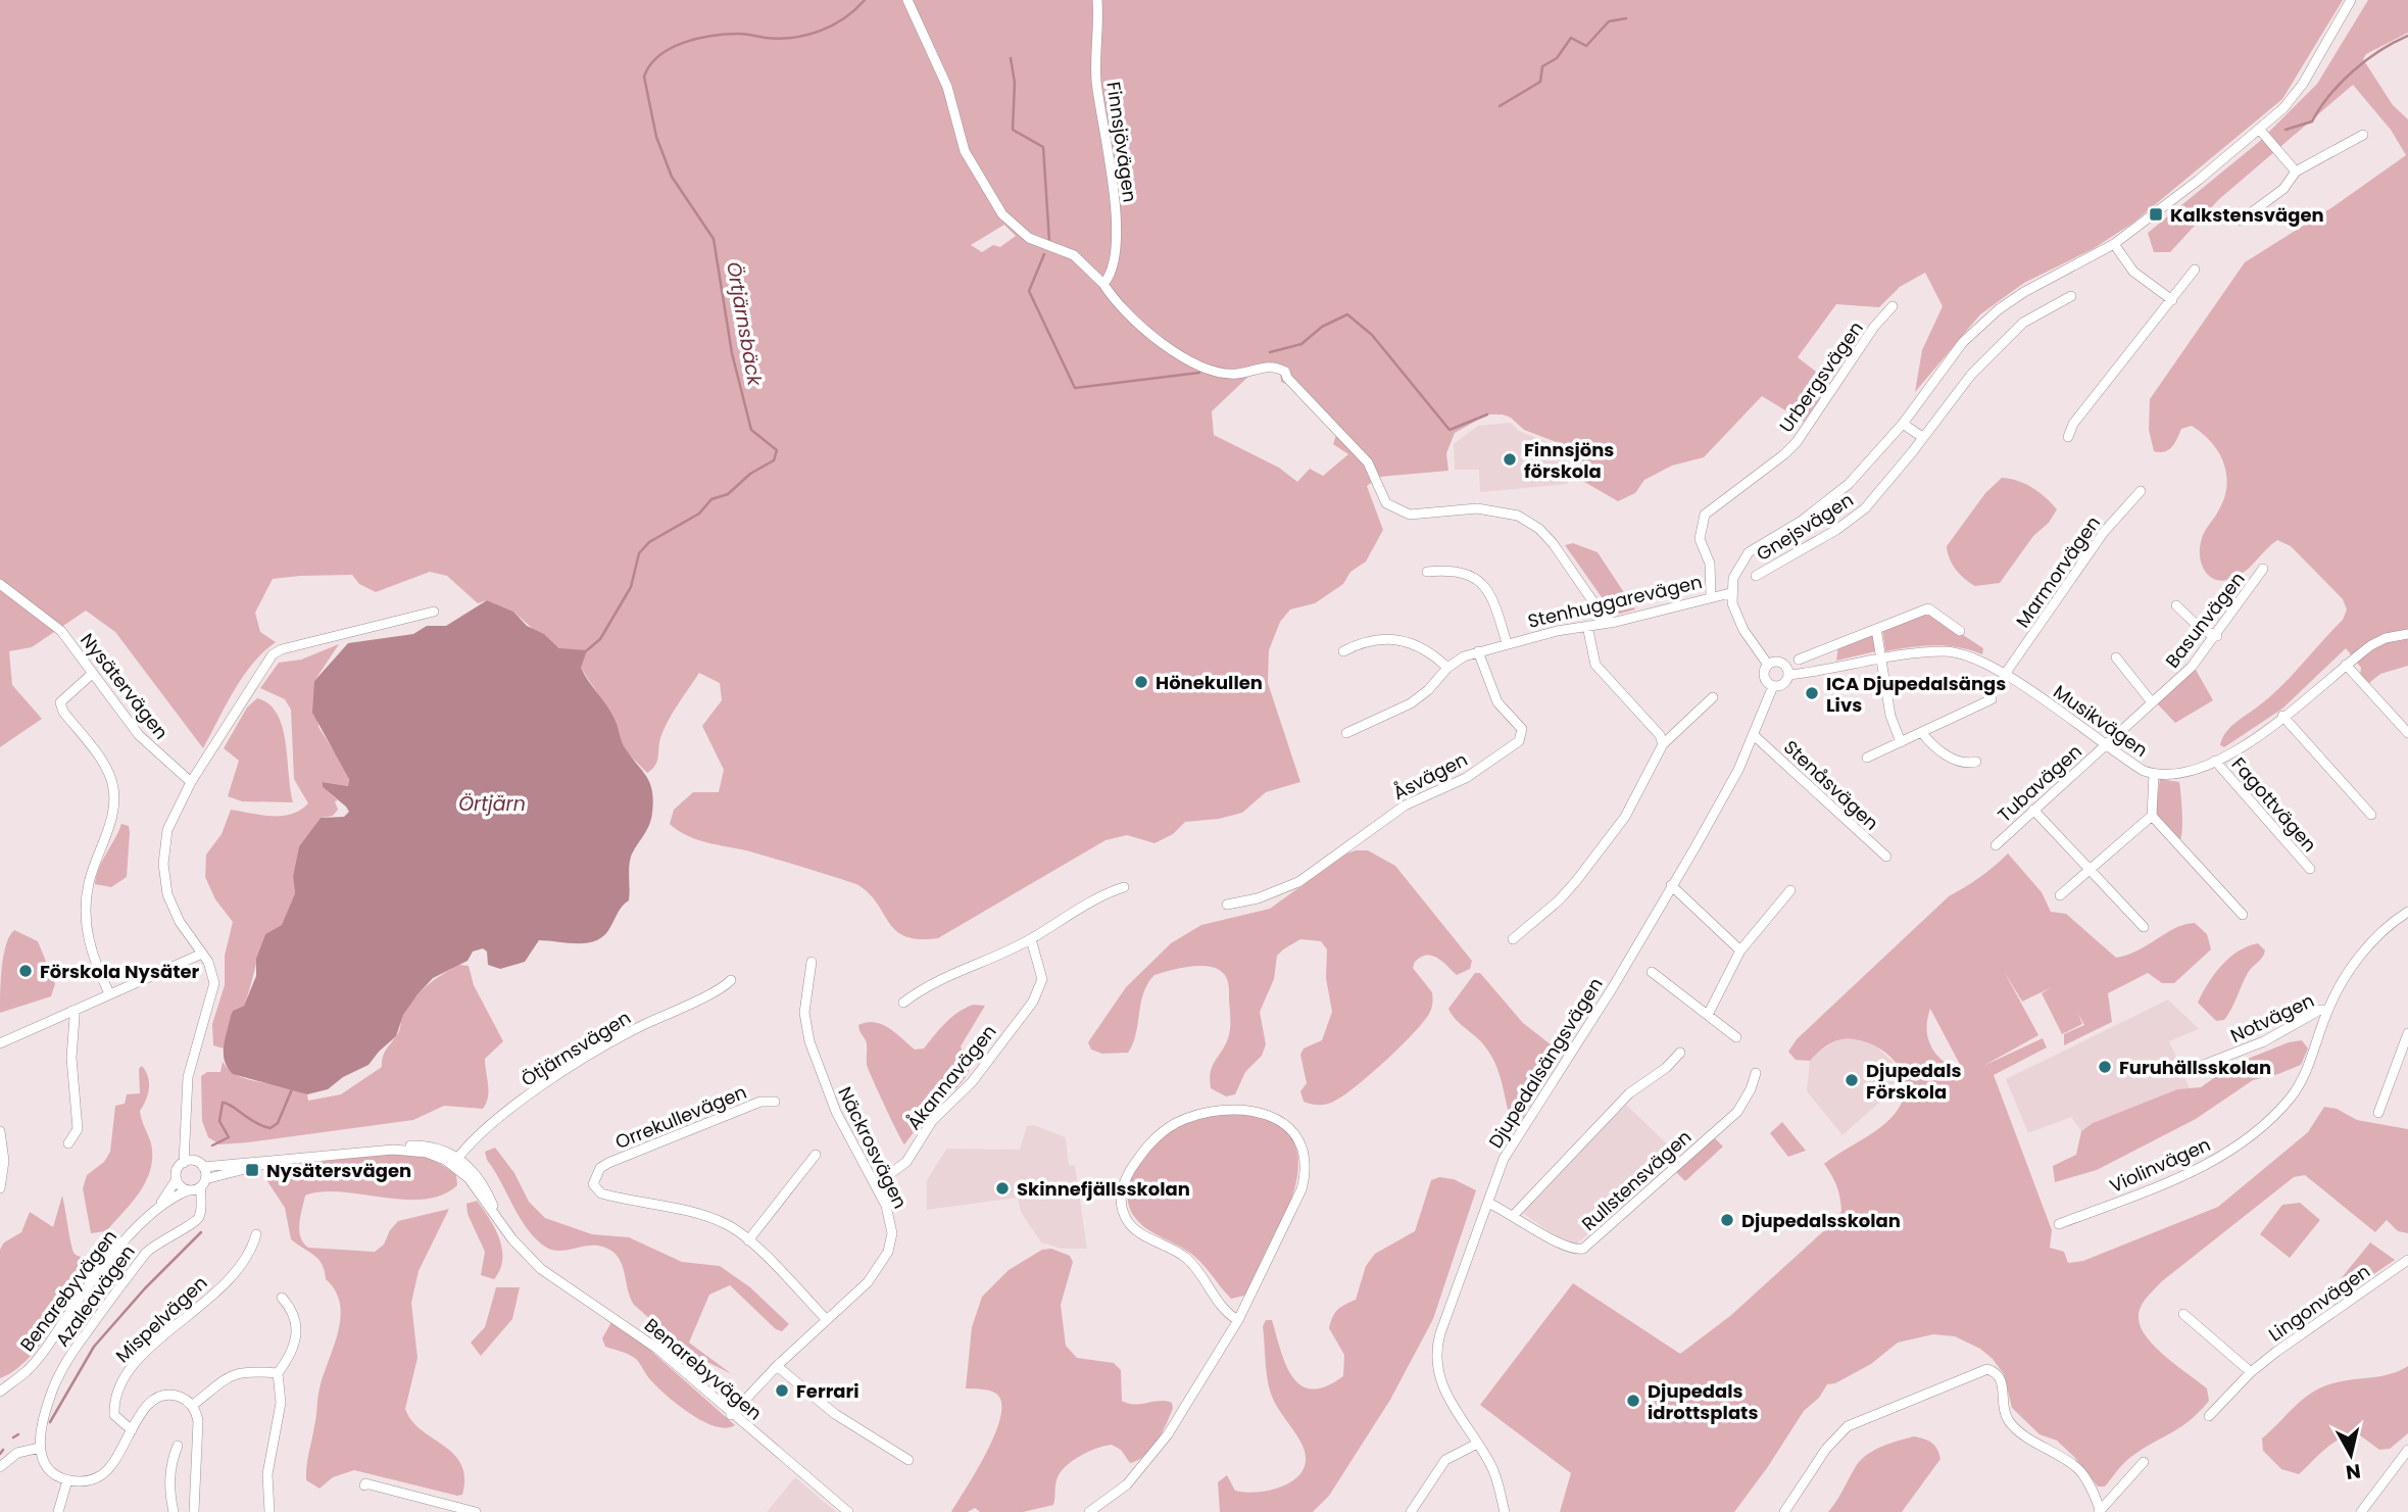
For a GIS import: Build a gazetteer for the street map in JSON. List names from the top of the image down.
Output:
{
  "streets": {
    "street": [
      "Finnsjövägen",
      "Urbergsvägen",
      "Gnejsvägen",
      "Marmorvägen",
      "Stenhuggarevägen",
      "Basunvägen",
      "Nysätervägen",
      "Musikvägen",
      "Åsvägen",
      "Tubavägen",
      "Stenåsvägen",
      "Fagottvägen",
      "Notvägen",
      "Ötjärnsvägen",
      "Djupedalsängsvägen",
      "Åkannavägen",
      "Orrekullevägen",
      "Näckrosvägen",
      "Violinvägen",
      "Rullstensvägen",
      "Benarebyvägen",
      "Azaleavägen",
      "Lingonvägen",
      "Mispelvägen"
    ]
  },
  "crossings": [
    ["Urbergsvägen", "Stenhuggarevägen"],
    ["Marmorvägen", "Musikvägen"],
    ["Stenhuggarevägen", "Åsvägen"],
    ["Basunvägen", "Musikvägen"],
    ["Basunvägen", "Tubavägen"],
    ["Musikvägen", "Tubavägen"],
    ["Musikvägen", "Fagottvägen"],
    ["Musikvägen", "Djupedalsängsvägen"],
    ["Stenåsvägen", "Djupedalsängsvägen"],
    ["Notvägen", "Violinvägen"],
    ["Ötjärnsvägen", "Benarebyvägen"],
    ["Djupedalsängsvägen", "Rullstensvägen"],
    ["Åkannavägen", "Näckrosvägen"],
    ["Orrekullevägen", "Näckrosvägen"],
    ["Näckrosvägen", "Benarebyvägen"]
  ],
  "water": ["Örtjärnsbäck", "Örtjärn"],
  "places": {
    "transit": ["Kalkstensvägen", "Nysätersvägen"],
    "other": [
      "Finnsjöns förskola",
      "Hönekullen",
      "ICA Djupedalsängs Livs",
      "Förskola Nysäter",
      "Furuhällsskolan",
      "Djupedals Förskola",
      "Skinnefjällsskolan",
      "Djupedalsskolan",
      "Ferrari",
      "Djupedals idrottsplats"
    ]
  },
  "north": "bottom"
}
